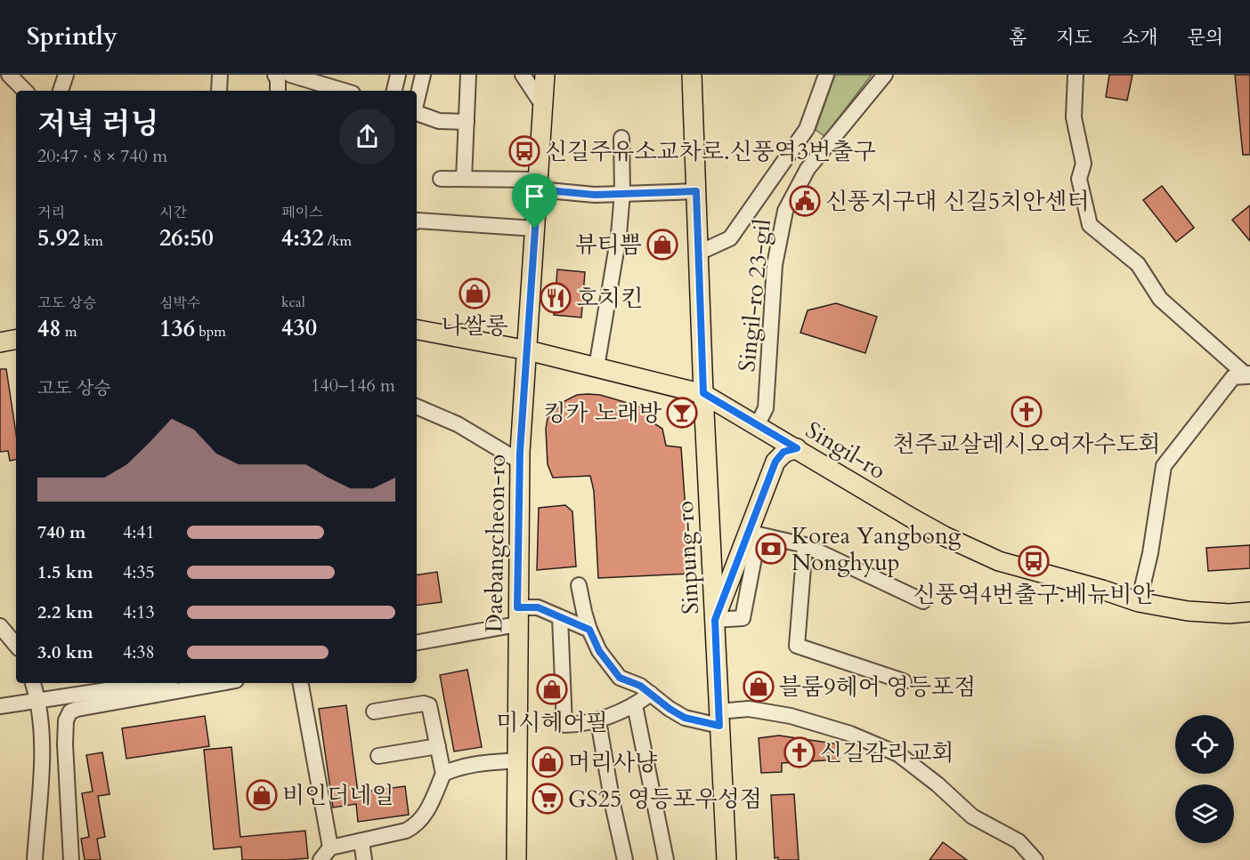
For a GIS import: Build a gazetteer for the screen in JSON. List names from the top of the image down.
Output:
{
  "streets": {
    "main road": ["Singil-ro", "Daebangcheon-ro", "Sinpung-ro"],
    "street": ["Singil-ro 23-gil"]
  },
  "crossings": [
    ["Singil-ro 23-gil", "Singil-ro"],
    ["Singil-ro", "Daebangcheon-ro"],
    ["Singil-ro", "Sinpung-ro"]
  ],
  "places": {
    "bus stop": ["신길주유소교차로.신풍역3번출구", "신풍역4번출구.베뉴비안"],
    "public building": ["신풍지구대 신길5치안센터"],
    "shop": [
      "뷰티쁨",
      "나쌀롱",
      "블룸9헤어 영등포점",
      "미시헤어필",
      "머리사냥",
      "비인더네일"
    ],
    "restaurant": ["호치킨"],
    "church": ["천주교살레시오여자수도회", "신길감리교회"],
    "bar": ["킹카 노래방"],
    "bank": ["Korea Yangbong Nonghyup"],
    "supermarket": ["GS25 영등포우성점"]
  },
  "page": {
    "header": "Sprintly",
    "nav": [
      "홈",
      "지도",
      "소개",
      "문의"
    ],
    "heading": ["저녁 러닝", "20:47 · 8 × 740 m"],
    "stats": [
      ["거리", "5.92 km"],
      ["시간", "26:50"],
      ["페이스", "4:32 /km"],
      ["고도 상승", "48 m"],
      ["심박수", "136 bpm"],
      ["kcal", "430"]
    ],
    "chart": ["고도 상승", "140–146 m"],
    "list": [
      {
        "name": "740 m",
        "note": "4:41"
      },
      {
        "name": "1.5 km",
        "note": "4:35"
      },
      {
        "name": "2.2 km",
        "note": "4:13"
      },
      {
        "name": "3.0 km",
        "note": "4:38"
      }
    ]
  }
}
